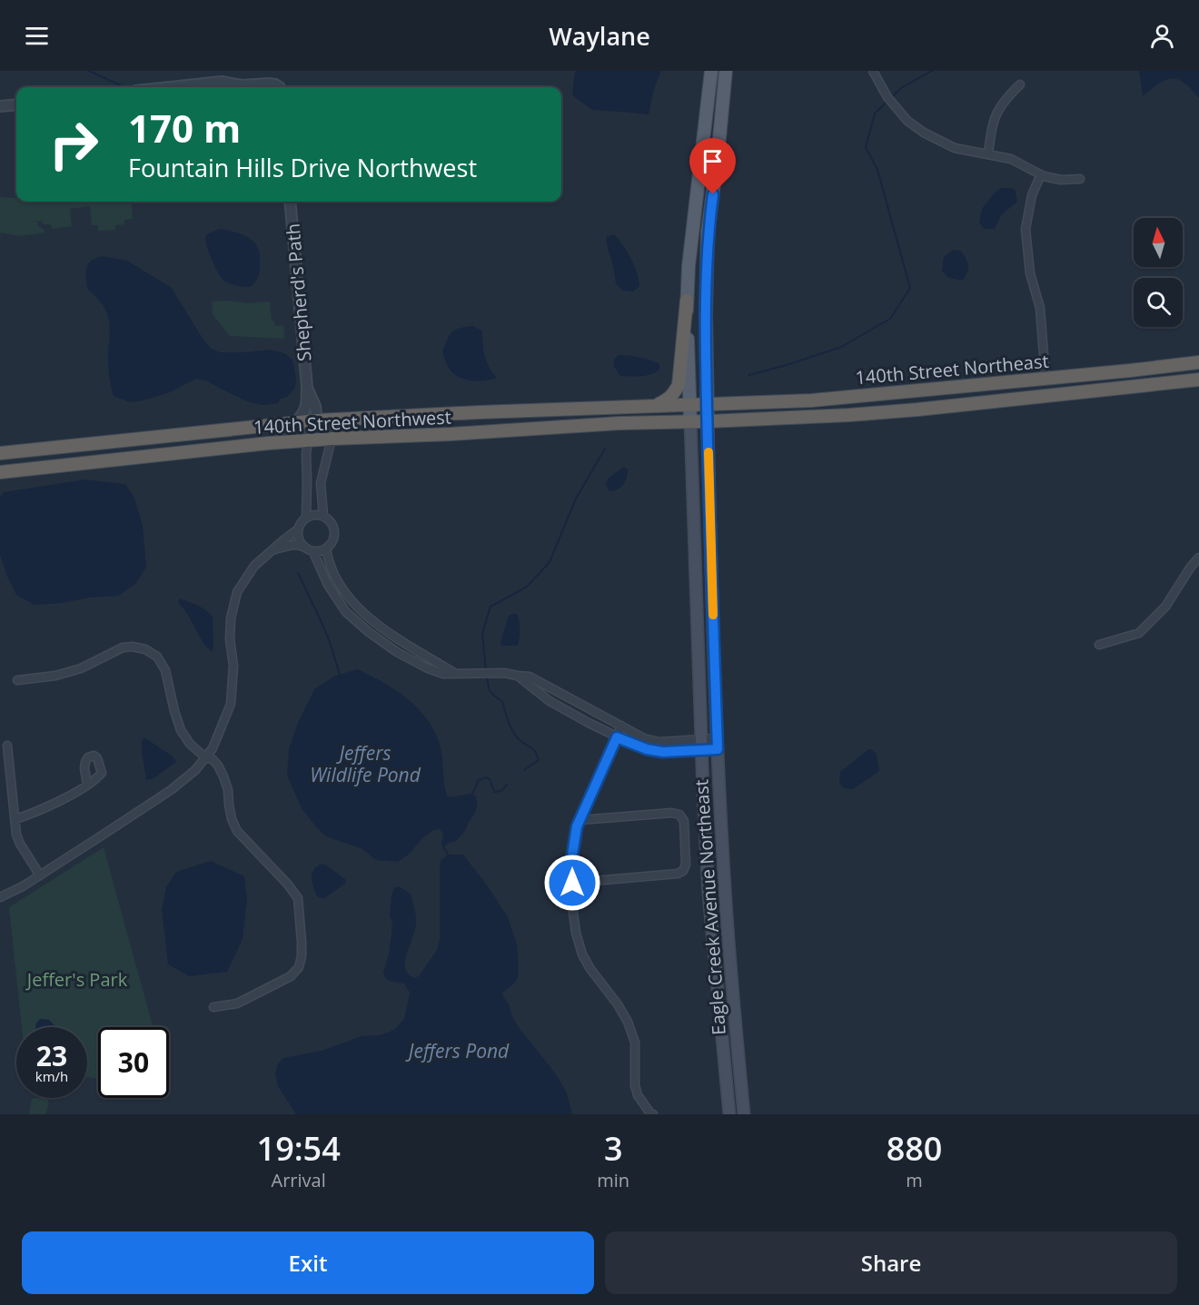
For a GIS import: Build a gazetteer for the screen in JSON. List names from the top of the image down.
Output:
{
  "streets": {
    "highway": ["140th Street Northeast", "140th Street Northwest"],
    "main road": ["Eagle Creek Avenue Northeast"],
    "street": ["Shepherd's Path"]
  },
  "crossings": [
    ["Shepherd's Path", "140th Street Northwest"],
    ["140th Street Northeast", "140th Street Northwest"],
    ["140th Street Northeast", "Eagle Creek Avenue Northeast"],
    ["140th Street Northwest", "Eagle Creek Avenue Northeast"]
  ],
  "water": ["Jeffers Wildlife Pond", "Jeffers Pond"],
  "parks": ["Jeffer's Park"],
  "north": "top",
  "page": {
    "header": "Waylane",
    "turn": ["170 m", "Fountain Hills Drive Northwest"],
    "speed": "23 km/h",
    "limit": "30",
    "eta": [
      "19:54",
      "Arrival",
      "3",
      "min",
      "880",
      "m"
    ],
    "buttons": ["Exit", "Share"]
  }
}
